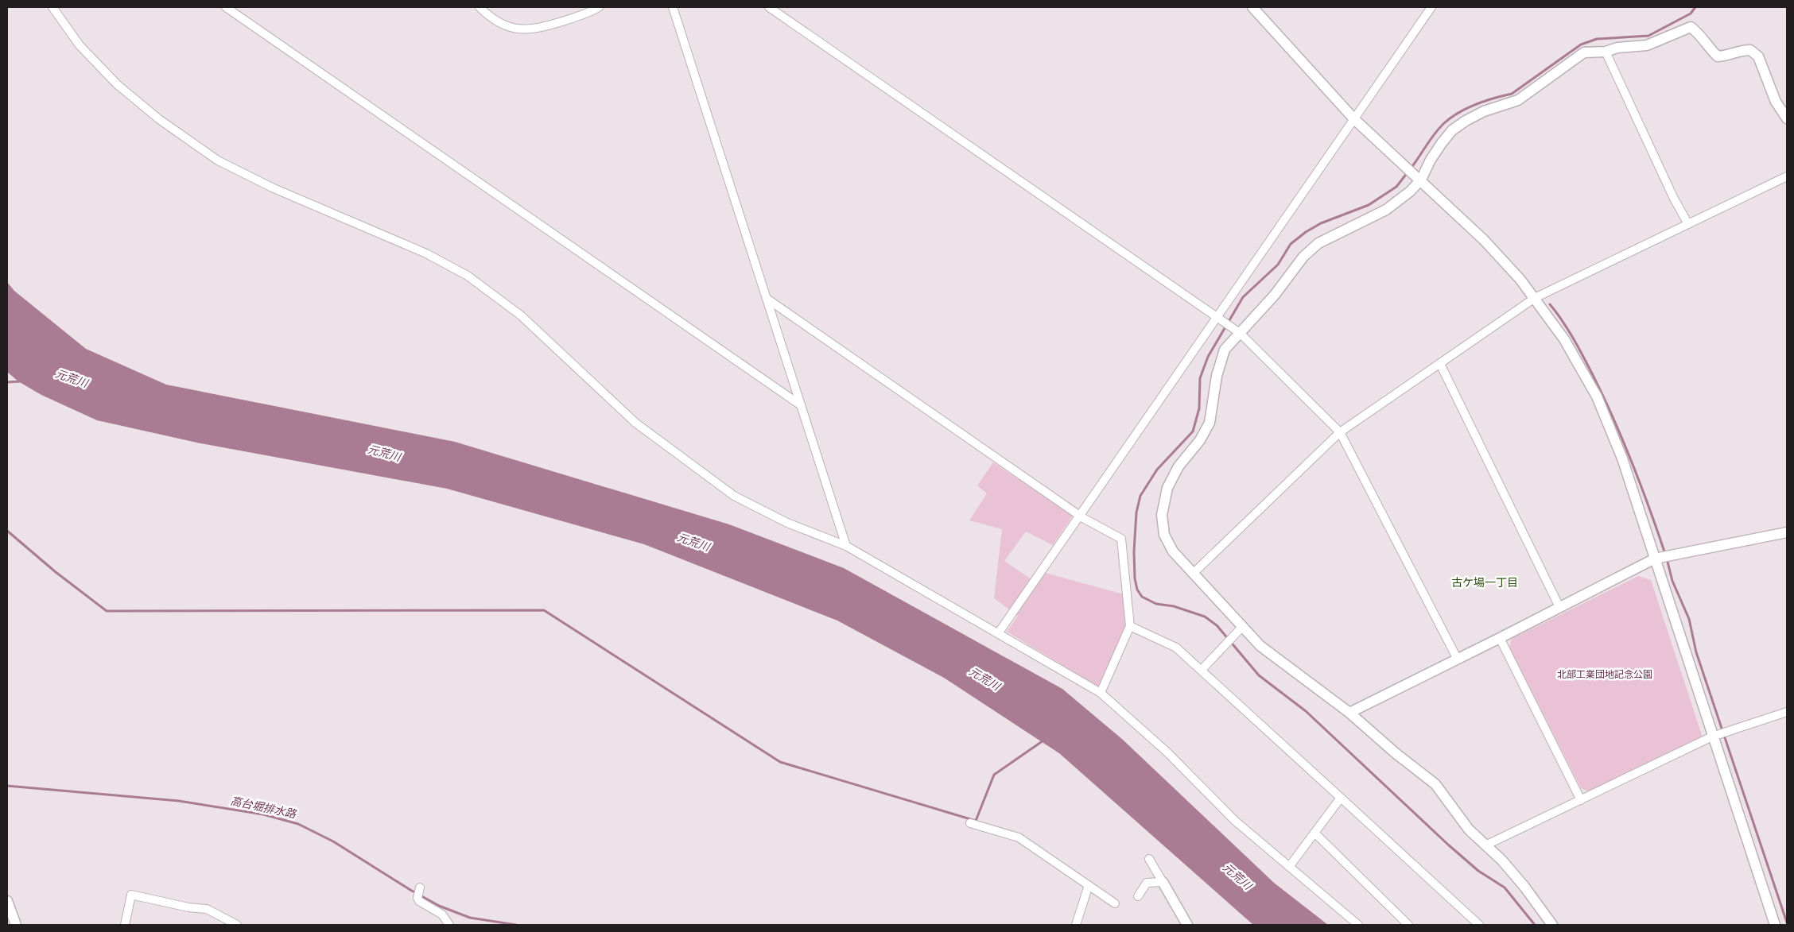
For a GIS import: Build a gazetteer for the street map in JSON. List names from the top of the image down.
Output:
{
  "districts": ["古ケ場一丁目"],
  "water": ["元荒川", "高台堀排水路"],
  "parks": ["北部工業団地記念公園"]
}
